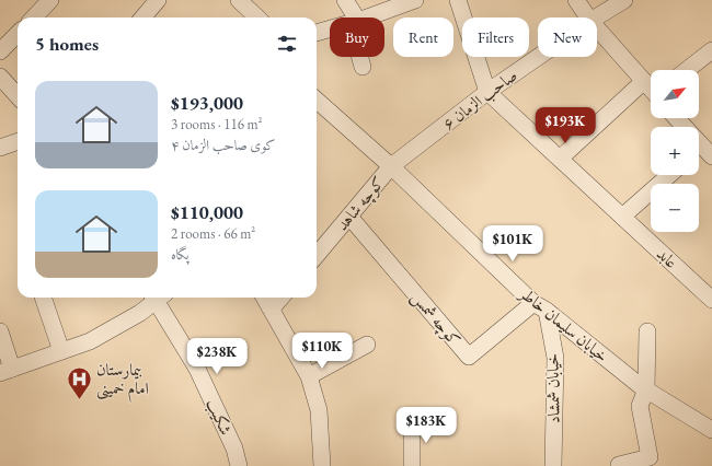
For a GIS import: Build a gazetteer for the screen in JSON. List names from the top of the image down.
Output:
{
  "streets": {
    "street": [
      "صاحب الزمان ۶",
      "کوچه شاهد",
      "عابد",
      "کوچه شمس",
      "خیابان سلیمان خاطر",
      "خیابان شمشاد",
      "شکیب"
    ]
  },
  "crossings": [
    ["صاحب الزمان ۶", "کوچه شاهد"],
    ["صاحب الزمان ۶", "عابد"],
    ["صاحب الزمان ۶", "خیابان سلیمان خاطر"],
    ["کوچه شاهد", "کوچه شمس"],
    ["کوچه شاهد", "خیابان سلیمان خاطر"],
    ["کوچه شمس", "خیابان سلیمان خاطر"],
    ["کوچه شمس", "خیابان شمشاد"],
    ["خیابان سلیمان خاطر", "خیابان شمشاد"]
  ],
  "places": {
    "hospital": ["بیمارستان امام خمینی"]
  },
  "north": "top right",
  "page": {
    "chip": [
      "Buy",
      "Rent",
      "Filters",
      "New"
    ],
    "heading": "5 homes",
    "map_buttons": ["+", "−"],
    "list": [
      {
        "name": "$193,000",
        "note": "3 rooms · 116 m² · کوی صاحب الزمان ۴"
      },
      {
        "name": "$110,000",
        "note": "2 rooms · 66 m² · پگاه"
      }
    ],
    "price": [
      "$193K",
      "$101K",
      "$110K",
      "$238K",
      "$183K"
    ]
  }
}
